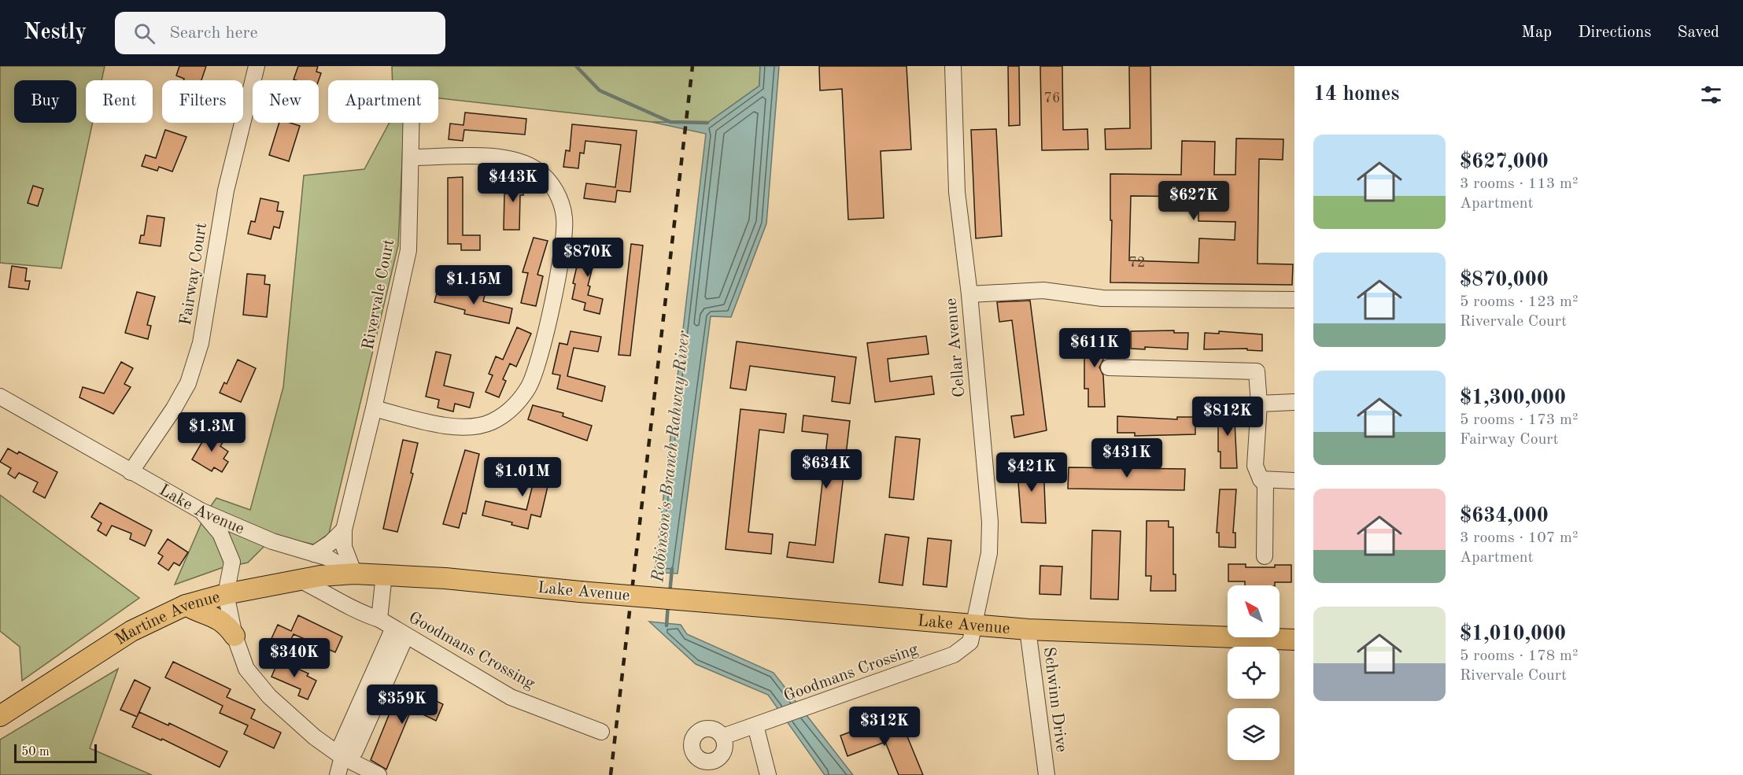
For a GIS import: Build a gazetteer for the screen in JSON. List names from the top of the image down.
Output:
{
  "streets": {
    "main road": ["Lake Avenue", "Martine Avenue"],
    "street": [
      "Fairway Court",
      "Rivervale Court",
      "Cellar Avenue",
      "Goodmans Crossing",
      "Schwinn Drive"
    ]
  },
  "crossings": [
    ["Fairway Court", "Lake Avenue"],
    ["Rivervale Court", "Lake Avenue"],
    ["Rivervale Court", "Martine Avenue"],
    ["Cellar Avenue", "Lake Avenue"],
    ["Cellar Avenue", "Goodmans Crossing"],
    ["Lake Avenue", "Martine Avenue"],
    ["Lake Avenue", "Goodmans Crossing"],
    ["Lake Avenue", "Schwinn Drive"],
    ["Martine Avenue", "Goodmans Crossing"]
  ],
  "water": ["Robinson's Branch Rahway River"],
  "house_numbers": ["76", "72"],
  "scale_bar": "50 m",
  "north": "top left",
  "page": {
    "header": "Nestly",
    "search": "Search here",
    "nav": ["Map", "Directions", "Saved"],
    "heading": "14 homes",
    "chip": [
      "Buy",
      "Rent",
      "Filters",
      "New",
      "Apartment"
    ],
    "list": [
      {
        "name": "$627,000",
        "note": "3 rooms · 113 m² · Apartment"
      },
      {
        "name": "$870,000",
        "note": "5 rooms · 123 m² · Rivervale Court"
      },
      {
        "name": "$1,300,000",
        "note": "5 rooms · 173 m² · Fairway Court"
      },
      {
        "name": "$634,000",
        "note": "3 rooms · 107 m² · Apartment"
      },
      {
        "name": "$1,010,000",
        "note": "5 rooms · 178 m² · Rivervale Court"
      }
    ],
    "price": [
      "$443K",
      "$627K",
      "$870K",
      "$1.15M",
      "$611K",
      "$812K",
      "$1.3M",
      "$431K",
      "$634K",
      "$421K",
      "$1.01M",
      "$340K",
      "$359K",
      "$312K"
    ],
    "scale": "50 m"
  }
}
